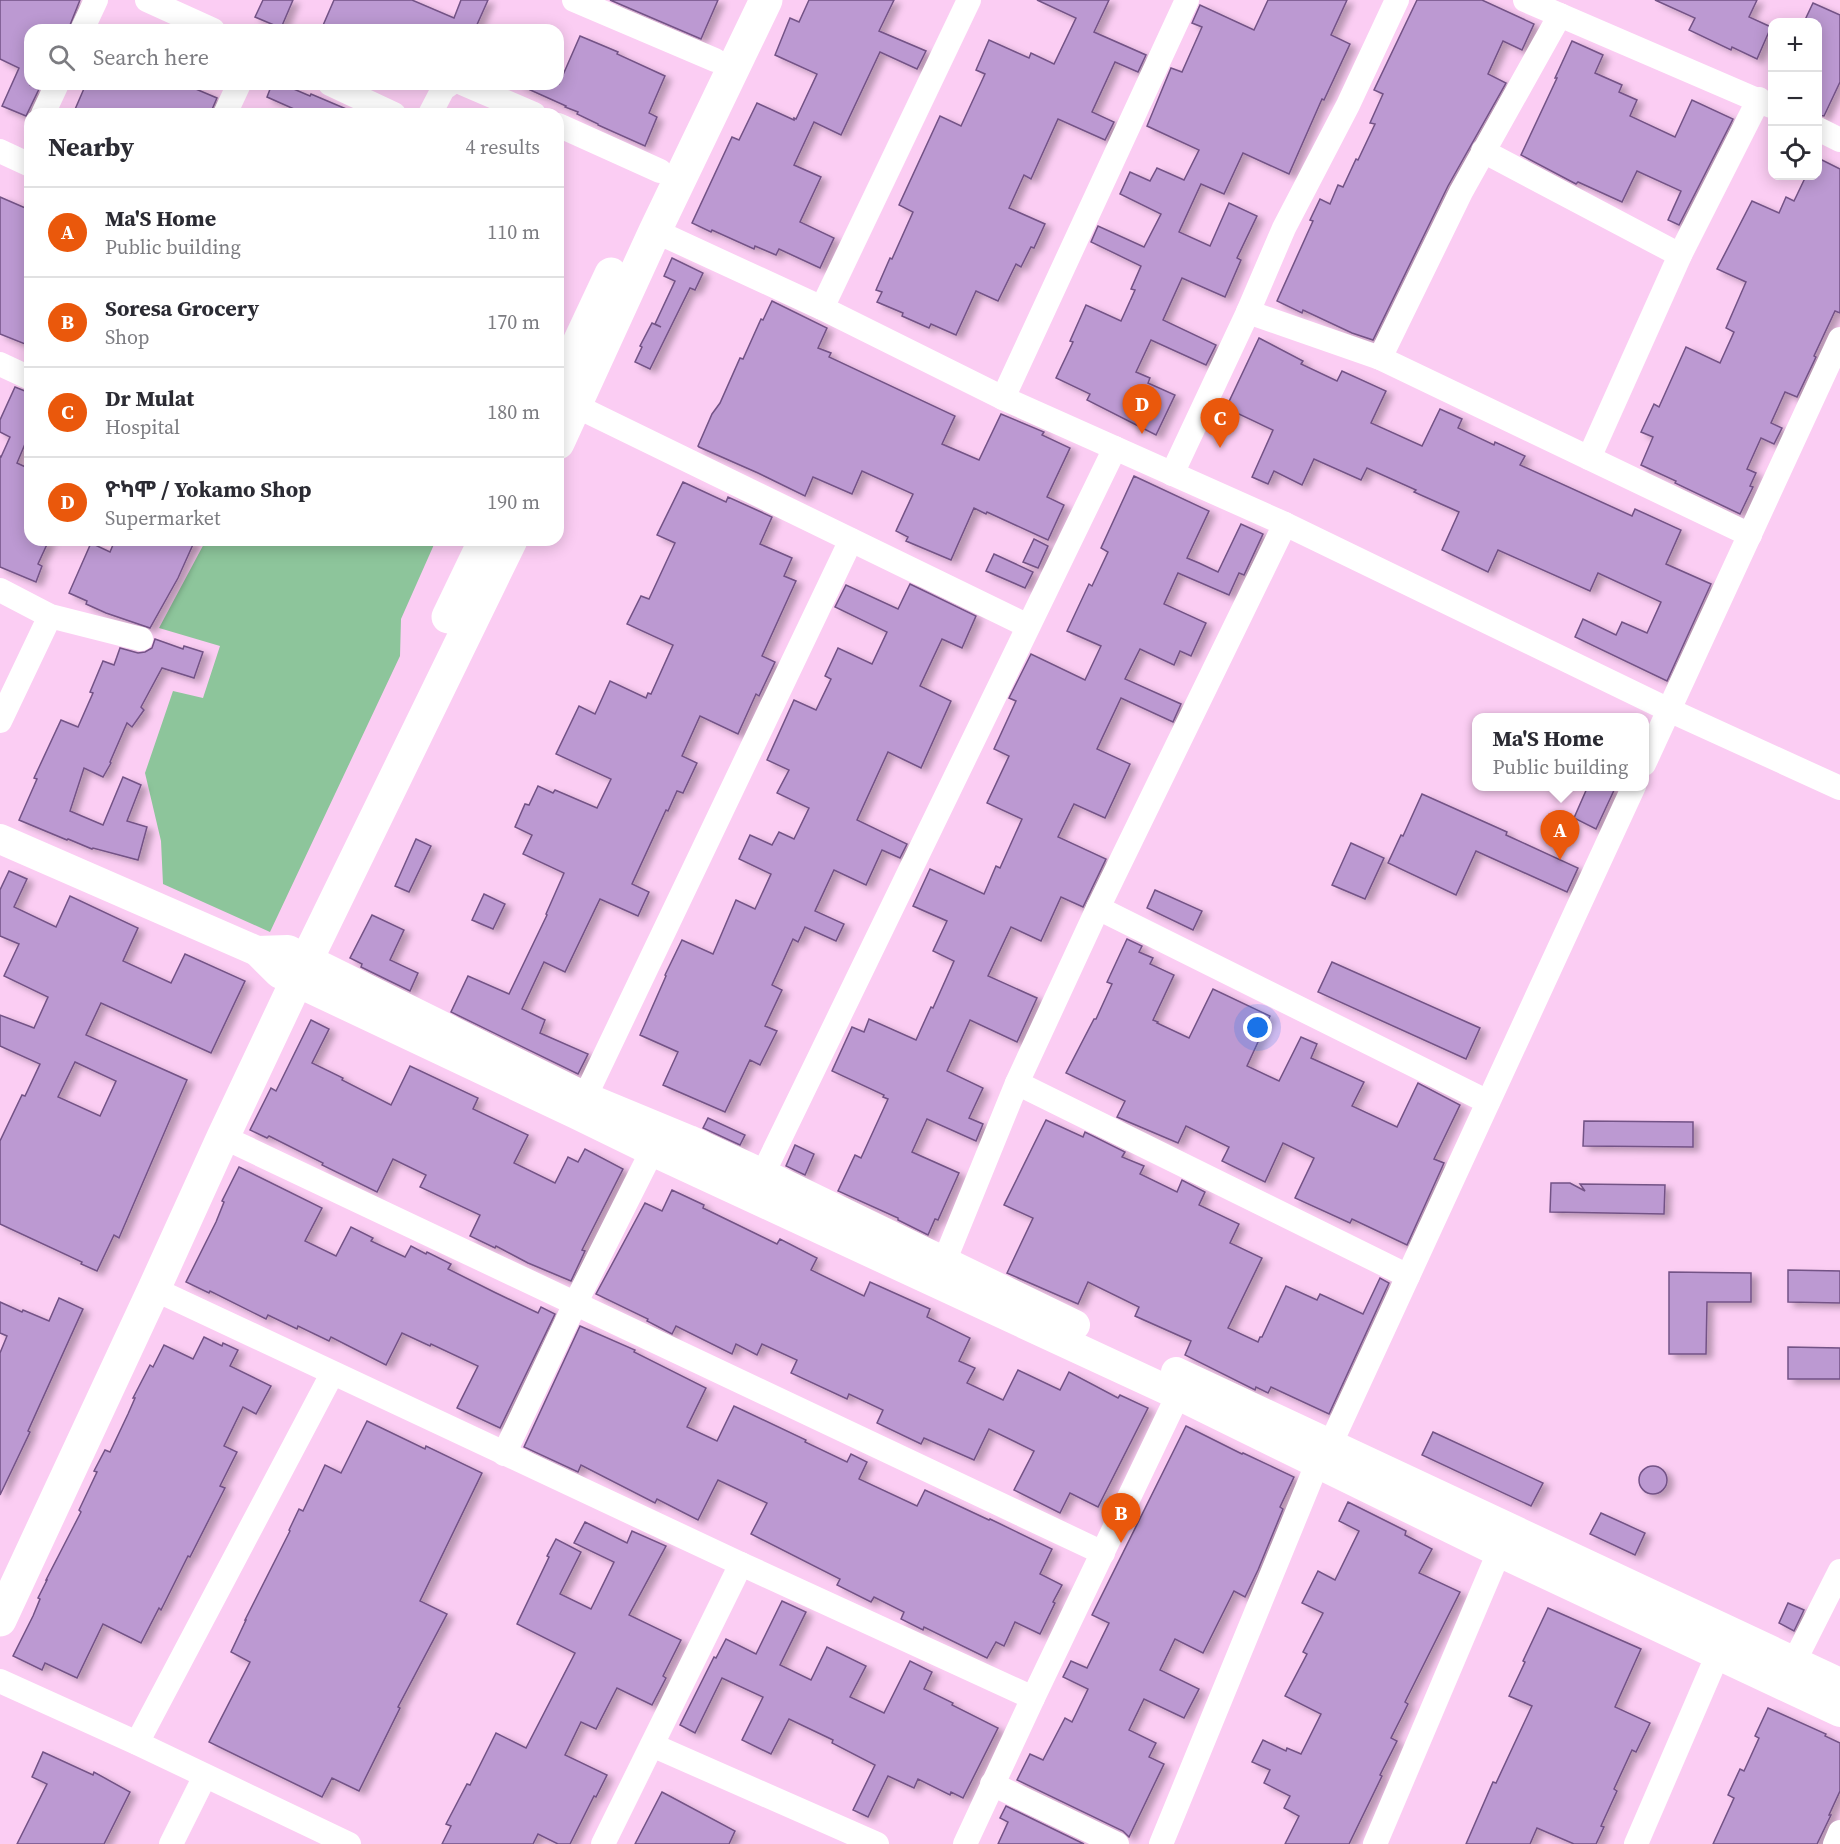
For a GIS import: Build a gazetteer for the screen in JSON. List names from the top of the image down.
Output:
{
  "page": {
    "map_buttons": ["+", "−"],
    "search": "Search here",
    "heading": ["Nearby", "4 results"],
    "list": [
      {
        "mark": "A",
        "name": "Ma'S Home",
        "note": "Public building",
        "value": "110 m"
      },
      {
        "mark": "B",
        "name": "Soresa Grocery",
        "note": "Shop",
        "value": "170 m"
      },
      {
        "mark": "C",
        "name": "Dr Mulat",
        "note": "Hospital",
        "value": "180 m"
      },
      {
        "mark": "D",
        "name": "ዮካሞ / Yokamo Shop",
        "note": "Supermarket",
        "value": "190 m"
      }
    ],
    "pins": [
      "D",
      "C",
      "A",
      "B"
    ],
    "popup": ["Ma'S Home", "Public building"]
  }
}
